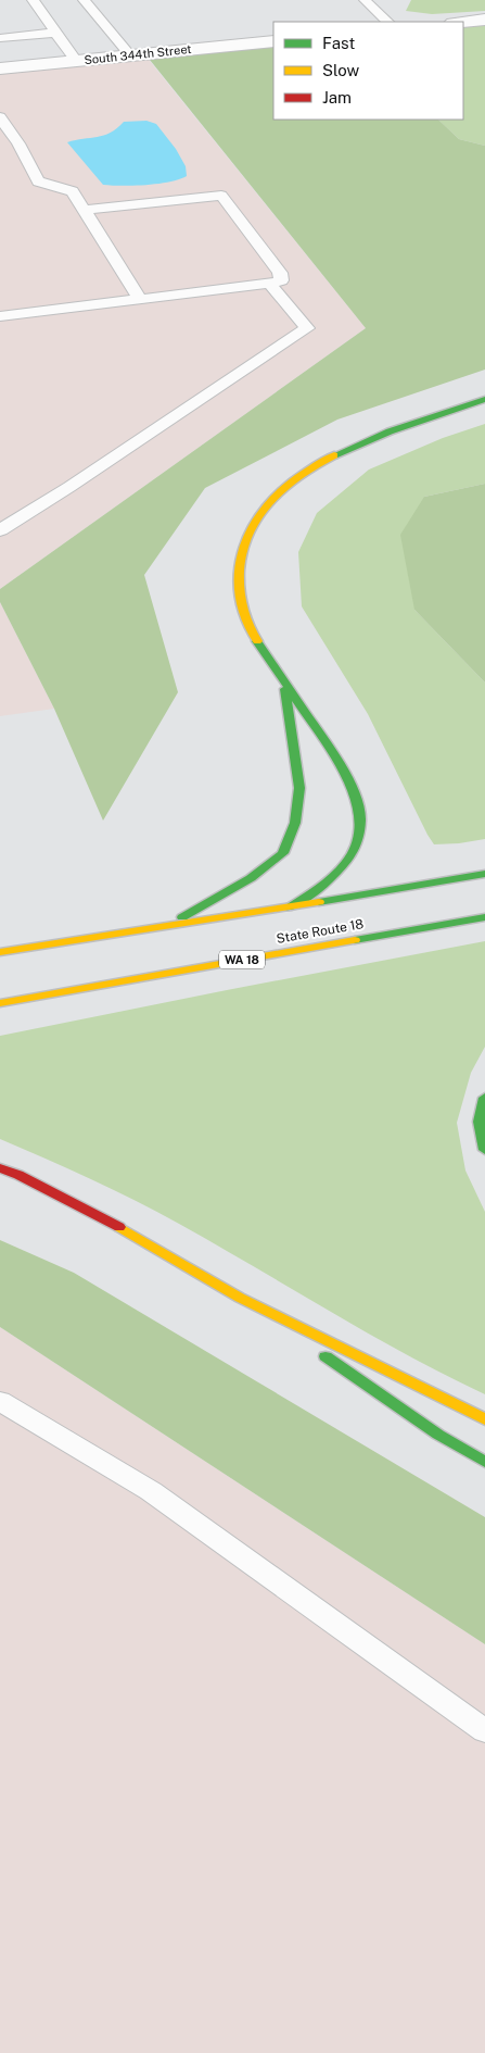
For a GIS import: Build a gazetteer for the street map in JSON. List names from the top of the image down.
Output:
{
  "streets": {
    "highway": ["State Route 18", "WA 18"],
    "street": ["South 344th Street"]
  },
  "legend": ["Fast", "Slow", "Jam"]
}
